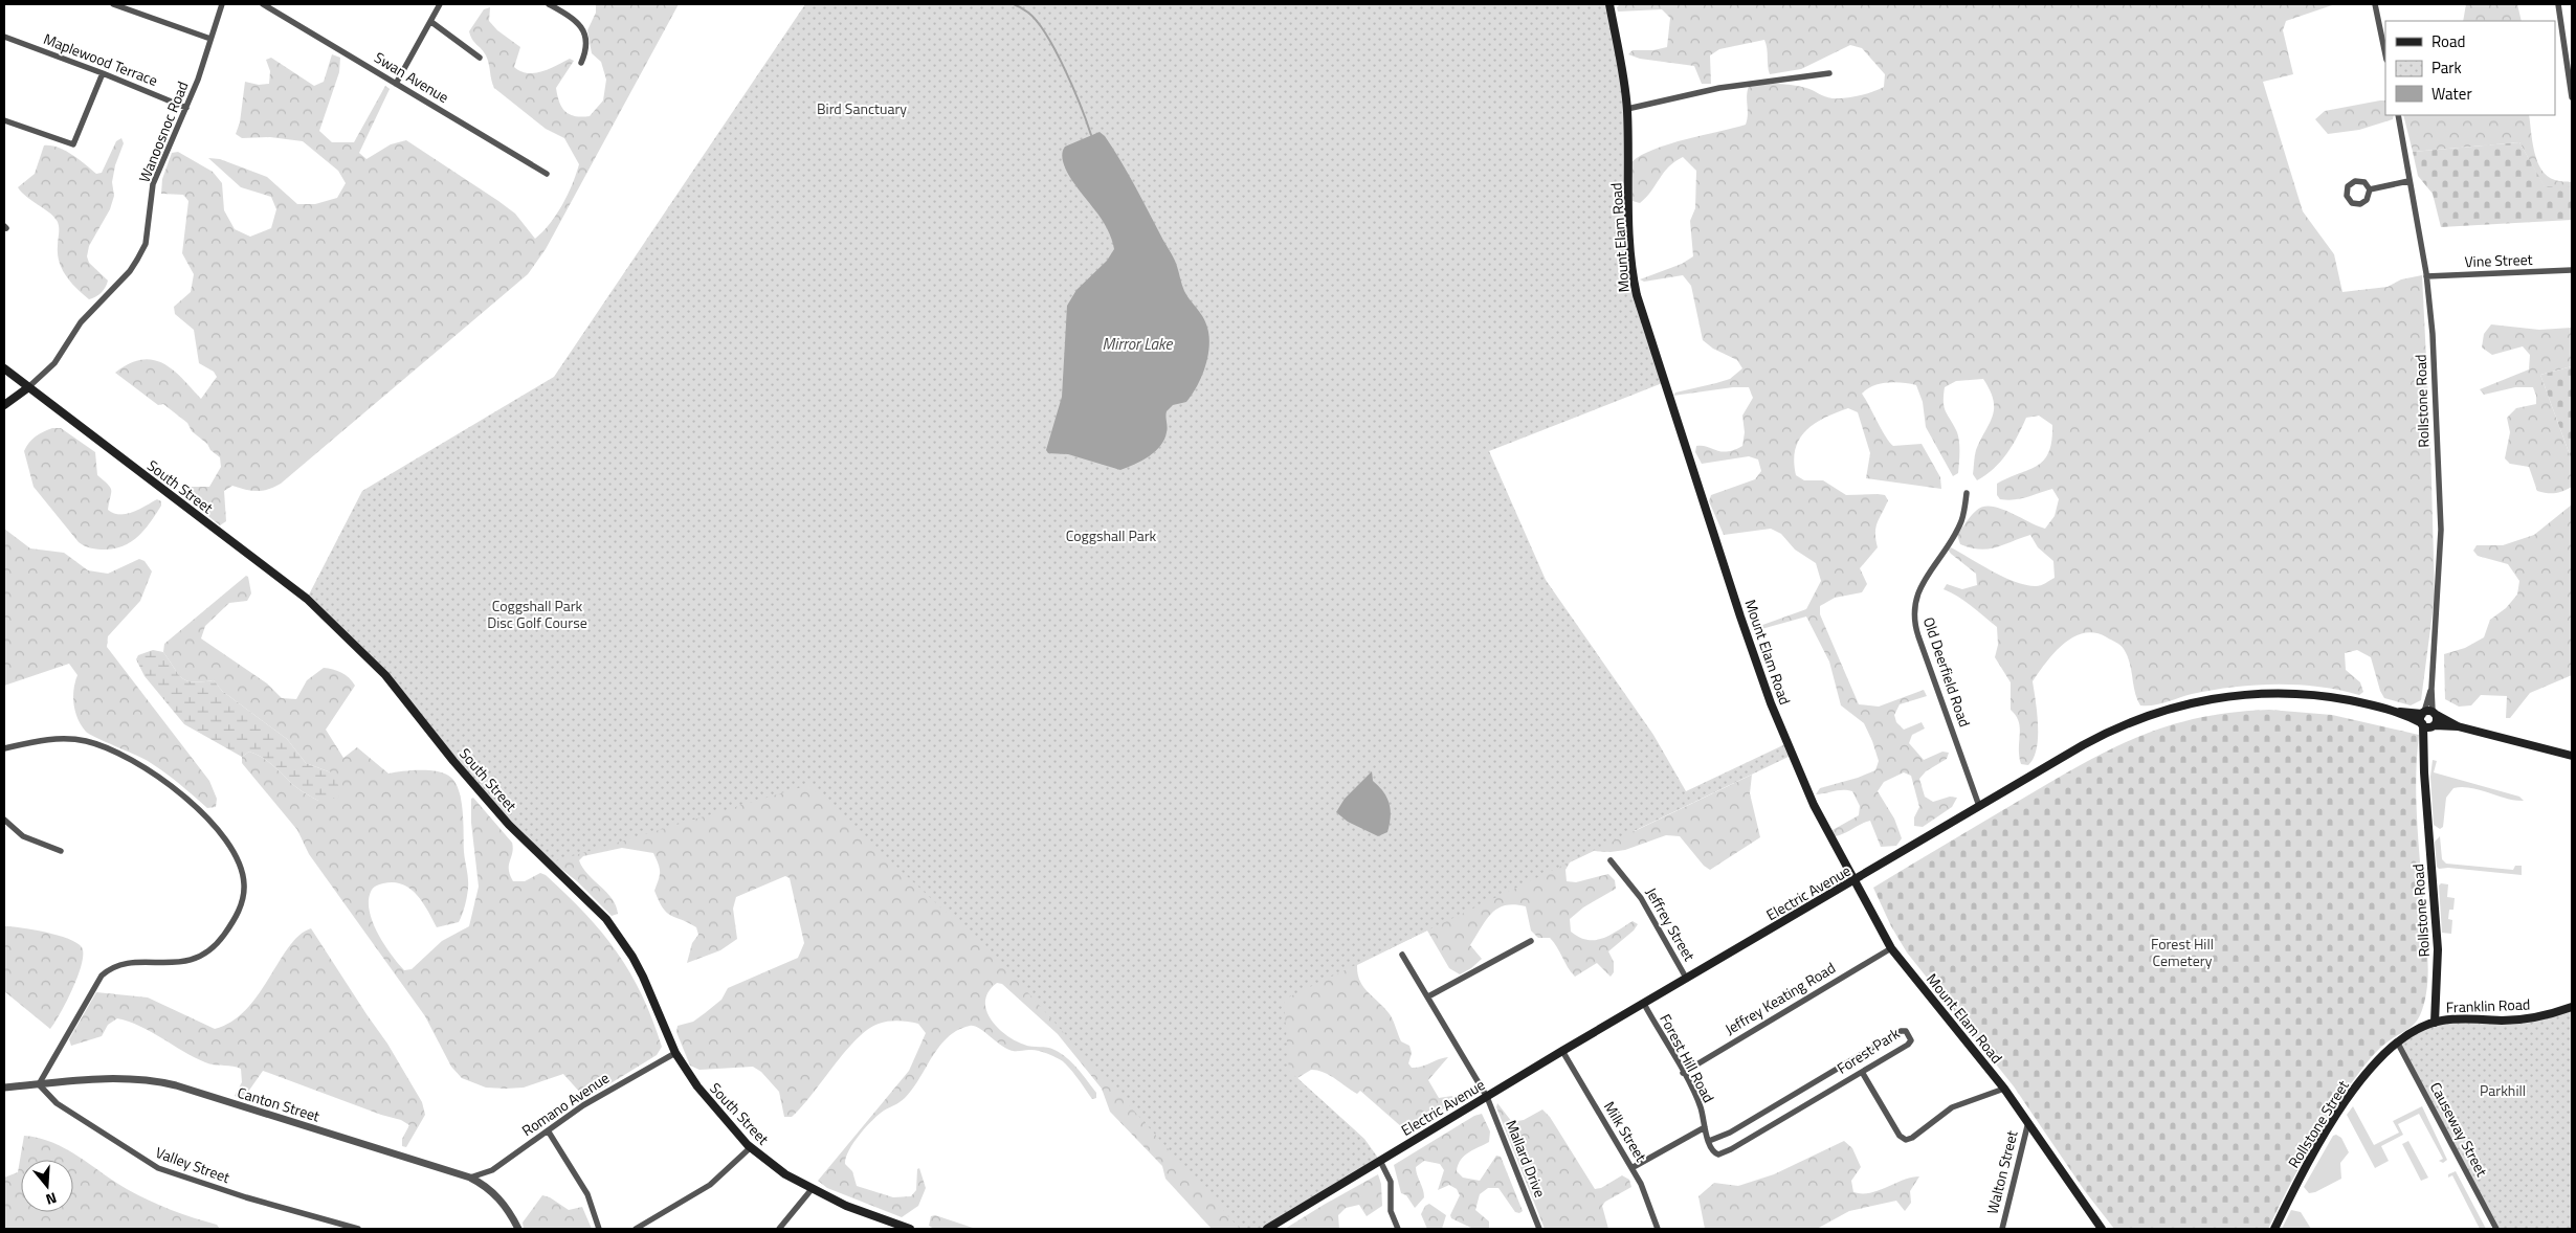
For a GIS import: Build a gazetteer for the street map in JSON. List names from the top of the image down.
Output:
{
  "streets": {
    "main road": [
      "Wanoosnoc Road",
      "Mount Elam Road",
      "Rollstone Road",
      "South Street",
      "Electric Avenue",
      "Franklin Road",
      "Rollstone Street"
    ],
    "street": [
      "Maplewood Terrace",
      "Swan Avenue",
      "Vine Street",
      "Old Deerfield Road",
      "Jeffrey Street",
      "Jeffrey Keating Road",
      "Forest Park",
      "Forest Hill Road",
      "Canton Street",
      "Romano Avenue",
      "Causeway Street",
      "Milk Street",
      "Mallard Drive",
      "Valley Street",
      "Walton Street"
    ]
  },
  "crossings": [
    ["Maplewood Terrace", "Wanoosnoc Road"],
    ["Wanoosnoc Road", "South Street"],
    ["Mount Elam Road", "Electric Avenue"],
    ["Mount Elam Road", "Jeffrey Keating Road"],
    ["Mount Elam Road", "Walton Street"],
    ["Vine Street", "Rollstone Road"],
    ["Rollstone Road", "Electric Avenue"],
    ["Rollstone Road", "Franklin Road"],
    ["South Street", "Romano Avenue"],
    ["Old Deerfield Road", "Electric Avenue"],
    ["Electric Avenue", "Jeffrey Street"],
    ["Electric Avenue", "Forest Hill Road"],
    ["Electric Avenue", "Milk Street"],
    ["Electric Avenue", "Mallard Drive"],
    ["Jeffrey Keating Road", "Forest Hill Road"],
    ["Forest Park", "Forest Hill Road"],
    ["Canton Street", "Romano Avenue"],
    ["Canton Street", "Valley Street"],
    ["Rollstone Street", "Causeway Street"]
  ],
  "water": ["Mirror Lake"],
  "parks": [
    "Bird Sanctuary",
    "Coggshall Park",
    "Coggshall Park Disc Golf Course",
    "Forest Hill Cemetery",
    "Parkhill"
  ],
  "legend": ["Road", "Park", "Water"],
  "north": "bottom"
}
